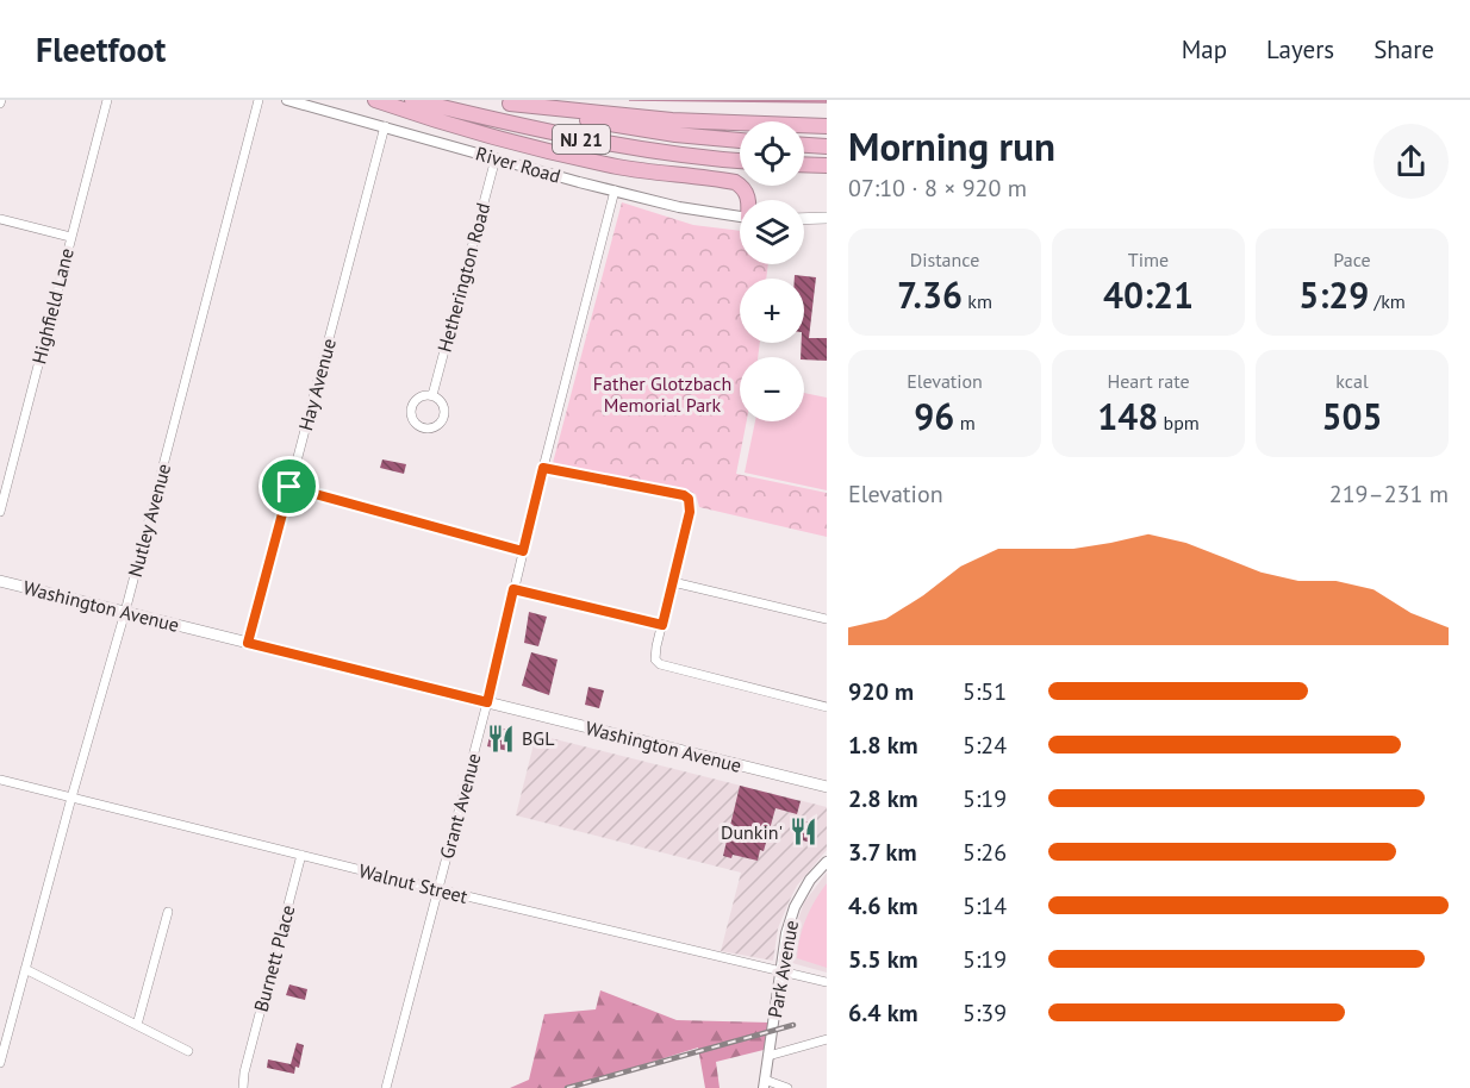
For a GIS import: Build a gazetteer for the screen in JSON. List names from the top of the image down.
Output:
{
  "streets": {
    "highway": ["NJ 21"],
    "main road": ["Washington Avenue"],
    "street": [
      "River Road",
      "Hetherington Road",
      "Highfield Lane",
      "Hay Avenue",
      "Nutley Avenue",
      "Grant Avenue",
      "Walnut Street",
      "Burnett Place",
      "Park Avenue"
    ]
  },
  "crossings": [
    ["River Road", "Hetherington Road"],
    ["River Road", "Hay Avenue"],
    ["River Road", "Grant Avenue"],
    ["Hay Avenue", "Washington Avenue"],
    ["Nutley Avenue", "Washington Avenue"],
    ["Nutley Avenue", "Walnut Street"],
    ["Washington Avenue", "Grant Avenue"],
    ["Grant Avenue", "Walnut Street"],
    ["Walnut Street", "Burnett Place"],
    ["Walnut Street", "Park Avenue"]
  ],
  "parks": ["Father Glotzbach Memorial Park"],
  "places": {
    "restaurant": ["BGL", "Dunkin'"]
  },
  "page": {
    "header": "Fleetfoot",
    "nav": ["Map", "Layers", "Share"],
    "heading": ["Morning run", "07:10 · 8 × 920 m"],
    "map_buttons": ["+", "−"],
    "stats": [
      ["Distance", "7.36 km"],
      ["Time", "40:21"],
      ["Pace", "5:29 /km"],
      ["Elevation", "96 m"],
      ["Heart rate", "148 bpm"],
      ["kcal", "505"]
    ],
    "chart": ["Elevation", "219–231 m"],
    "list": [
      {
        "name": "920 m",
        "note": "5:51"
      },
      {
        "name": "1.8 km",
        "note": "5:24"
      },
      {
        "name": "2.8 km",
        "note": "5:19"
      },
      {
        "name": "3.7 km",
        "note": "5:26"
      },
      {
        "name": "4.6 km",
        "note": "5:14"
      },
      {
        "name": "5.5 km",
        "note": "5:19"
      },
      {
        "name": "6.4 km",
        "note": "5:39"
      }
    ]
  }
}
